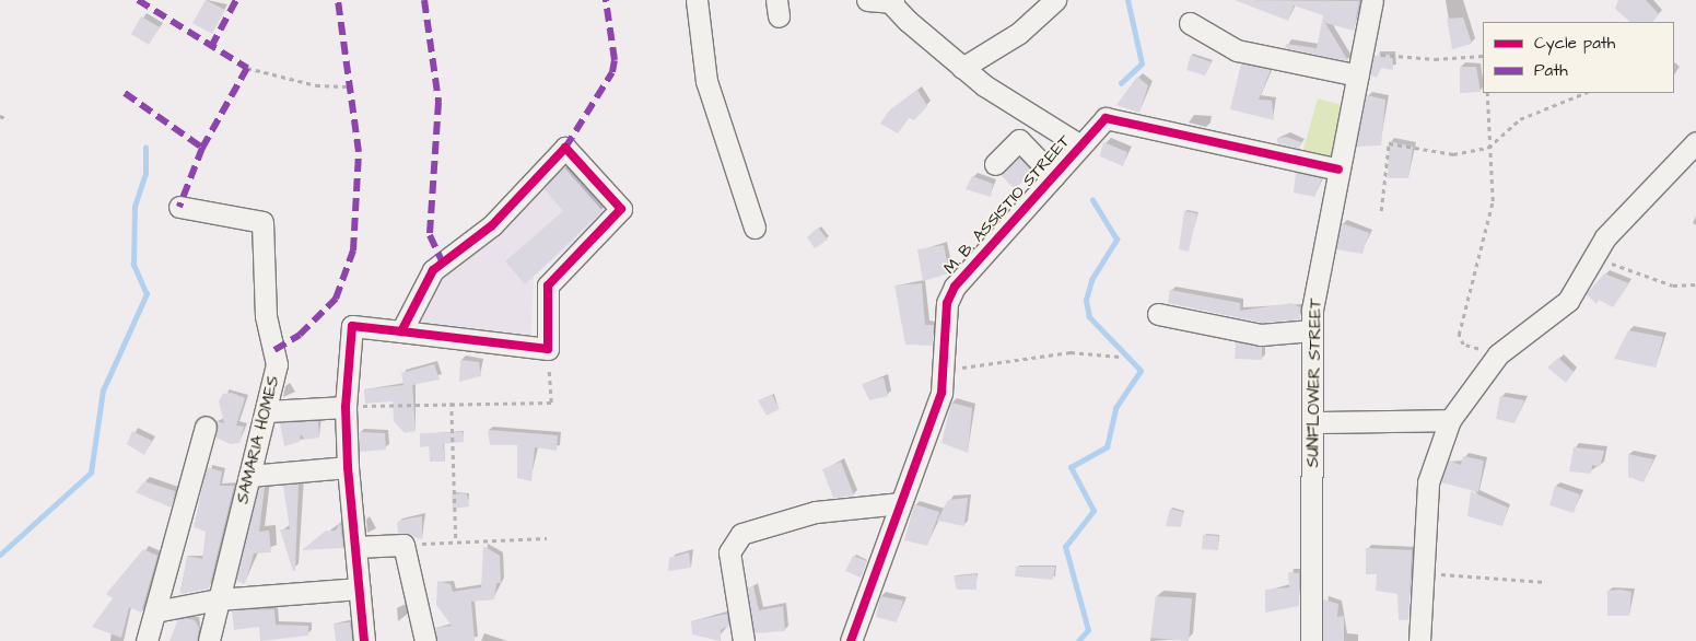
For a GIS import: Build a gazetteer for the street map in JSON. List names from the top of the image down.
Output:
{
  "streets": {
    "street": ["M. B. ASSISTIO STREET", "SUNFLOWER STREET", "SAMARIA HOMES"]
  },
  "crossings": [
    ["M. B. ASSISTIO STREET", "SUNFLOWER STREET"]
  ],
  "legend": ["Cycle path", "Path"]
}
